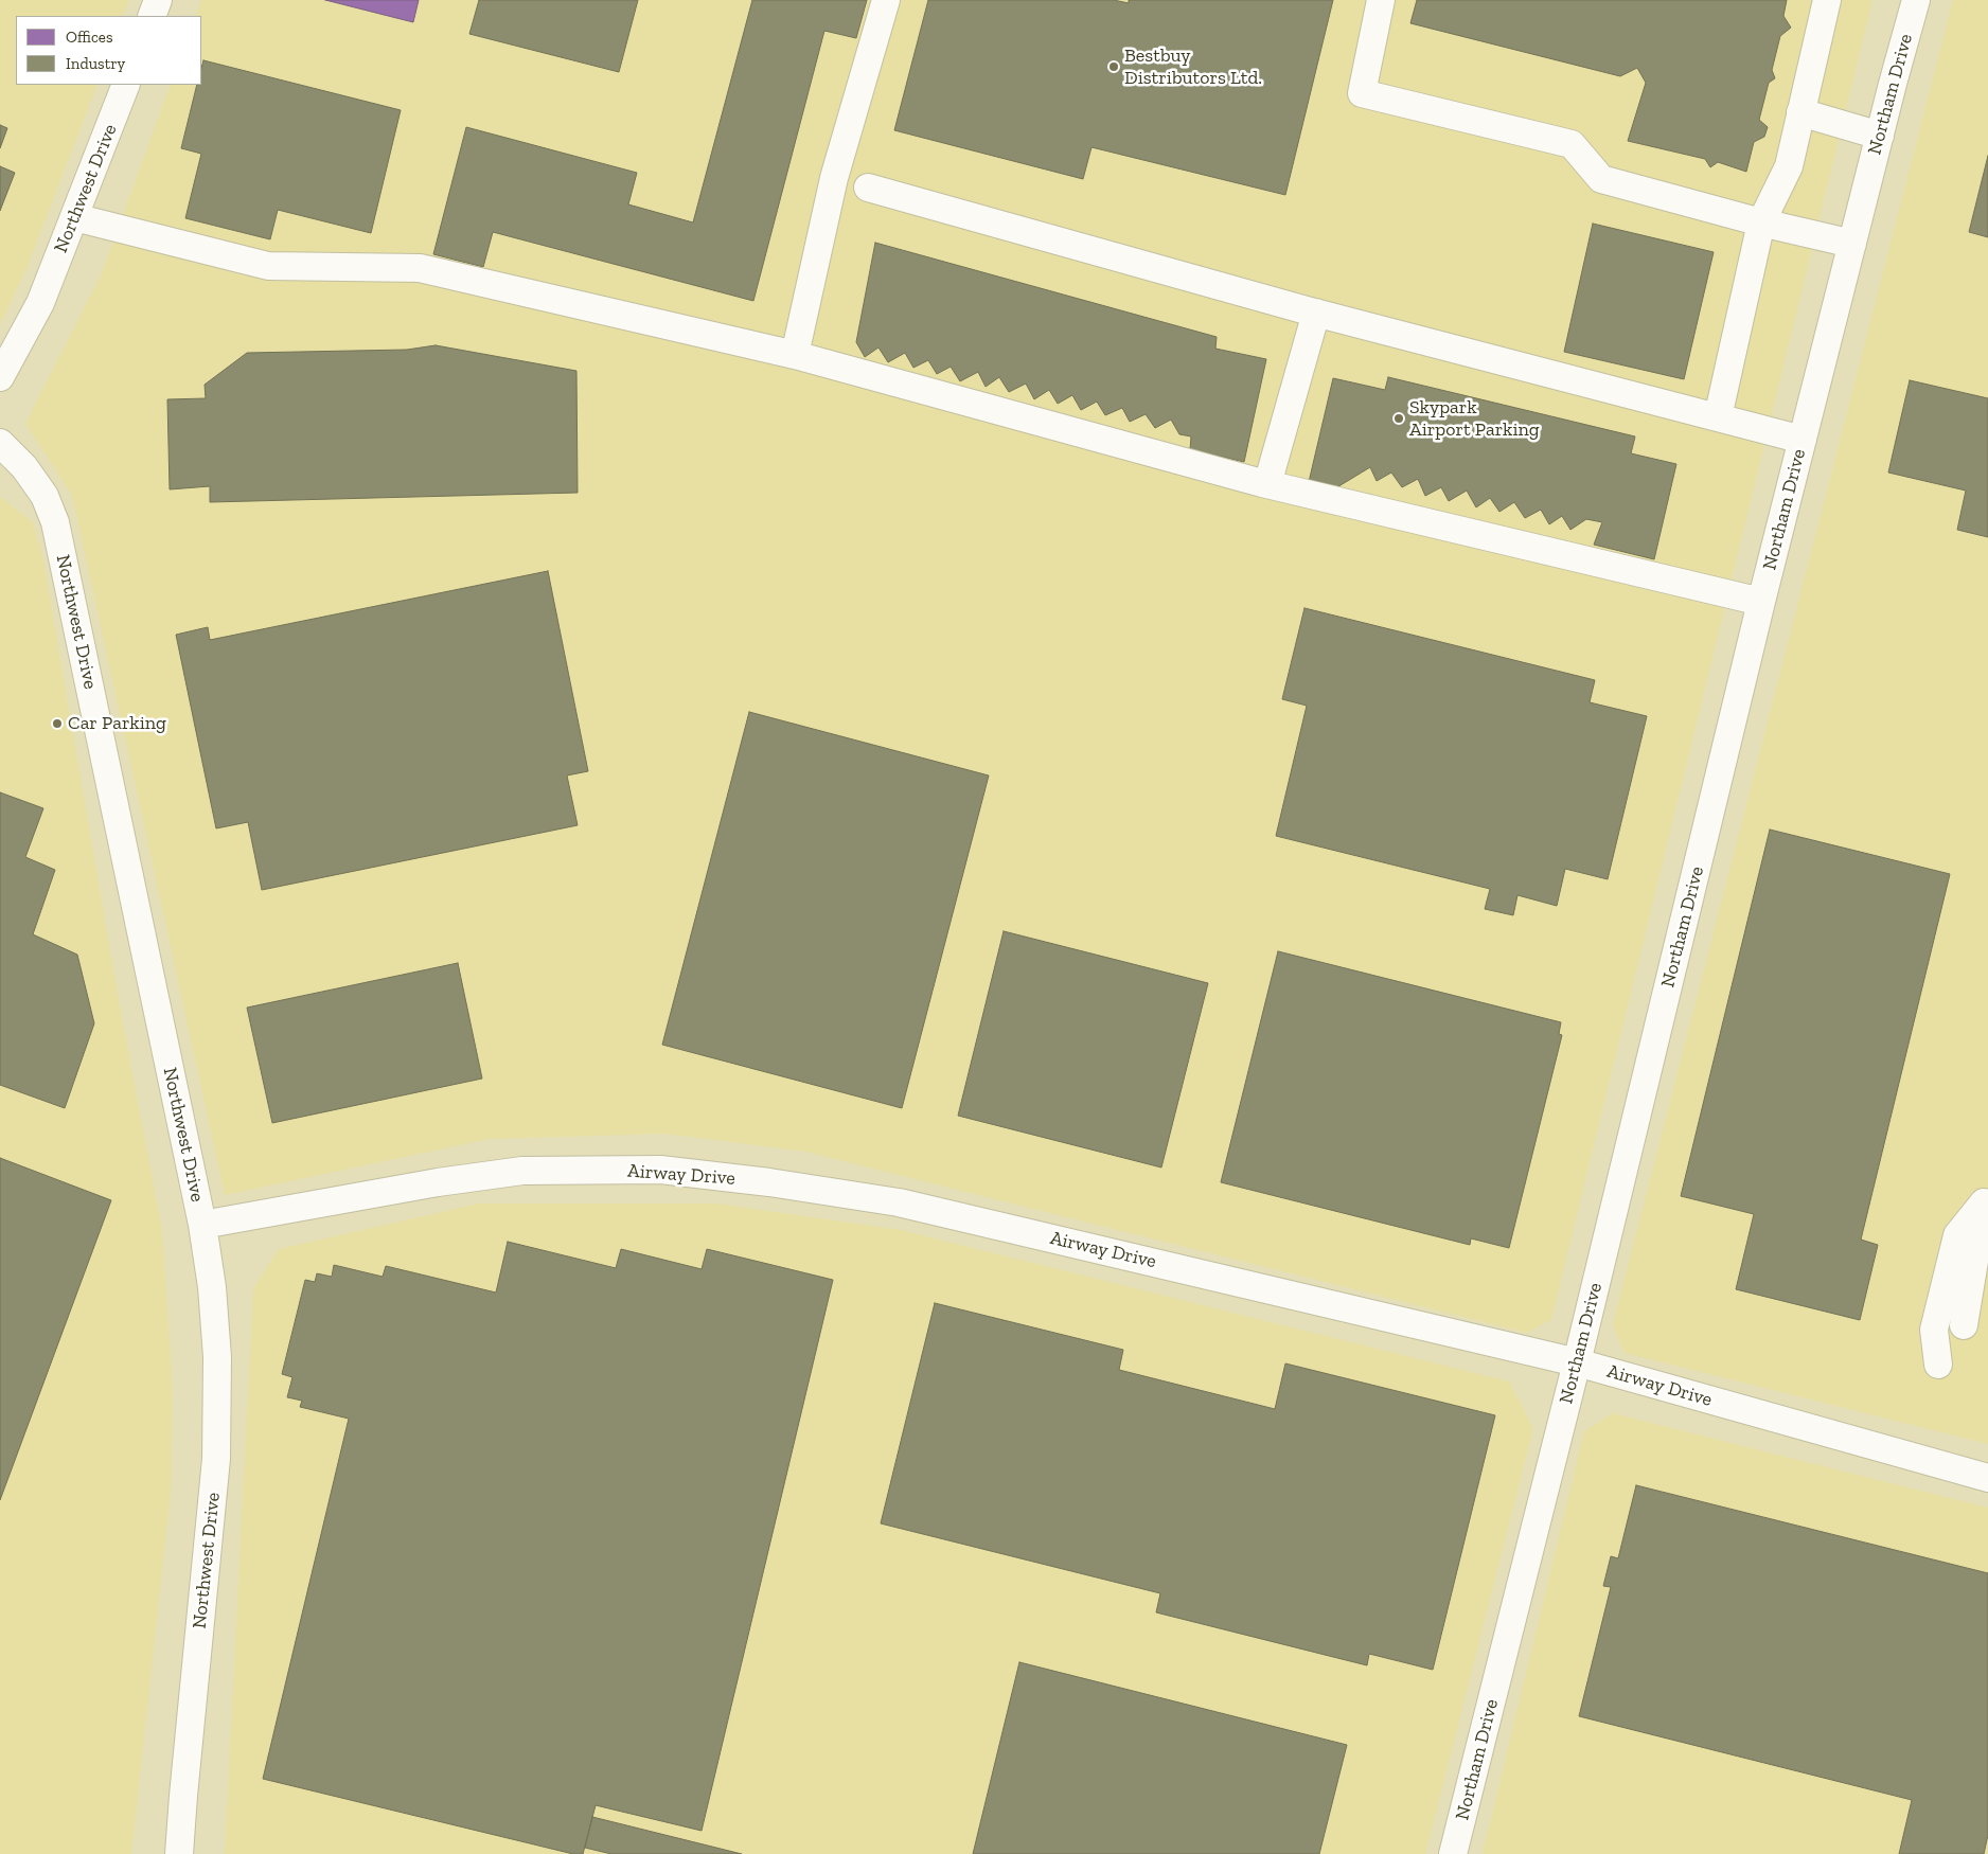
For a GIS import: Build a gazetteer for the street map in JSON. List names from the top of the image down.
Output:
{
  "streets": {
    "street": ["Northam Drive", "Northwest Drive", "Airway Drive"]
  },
  "crossings": [
    ["Northam Drive", "Airway Drive"],
    ["Northwest Drive", "Airway Drive"]
  ],
  "places": ["Bestbuy Distributors Ltd.", "Skypark Airport Parking", "Car Parking"],
  "legend": ["Offices", "Industry"]
}
